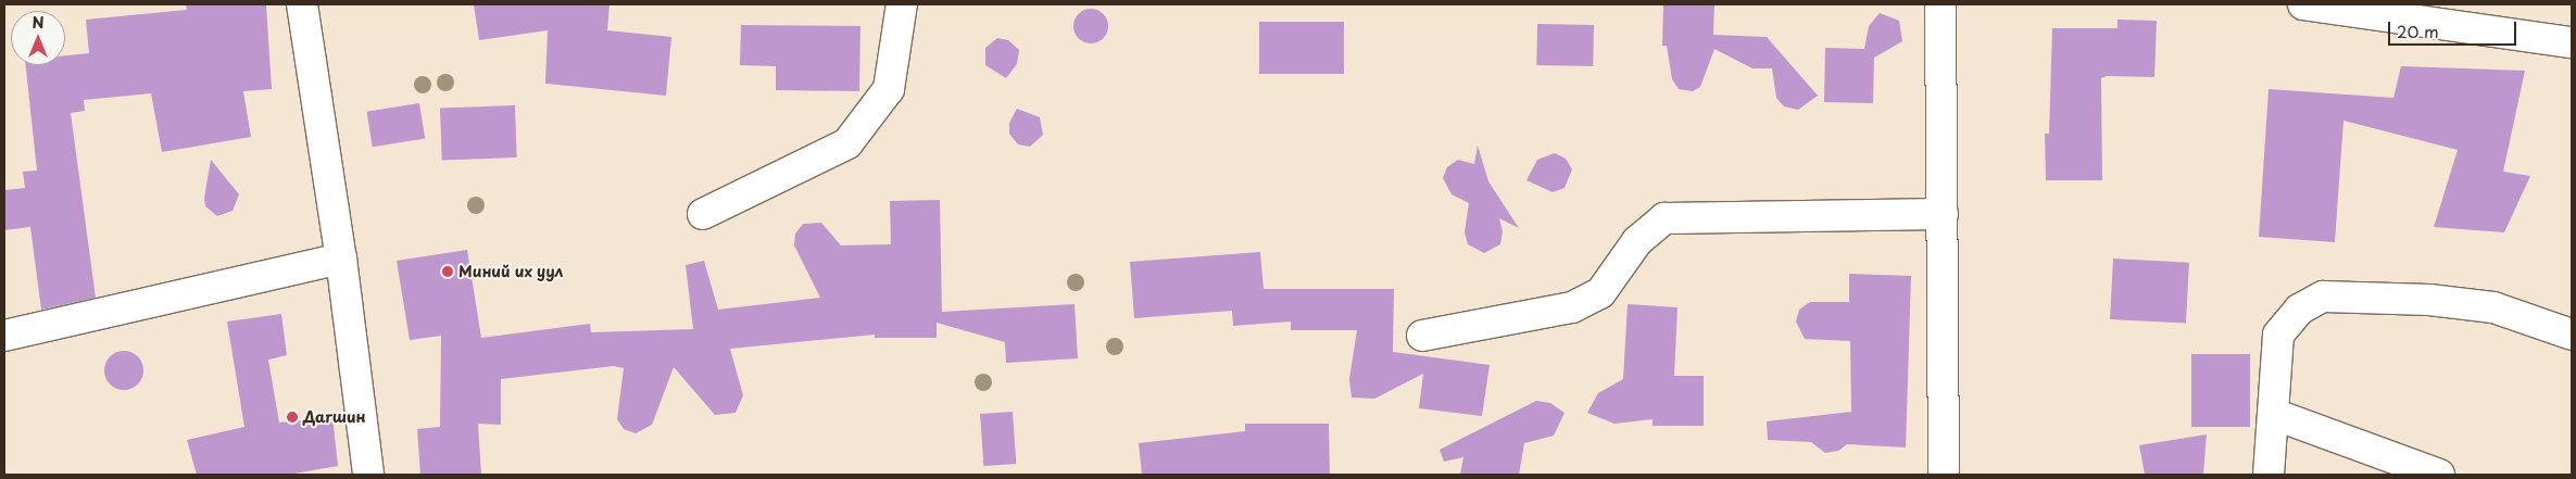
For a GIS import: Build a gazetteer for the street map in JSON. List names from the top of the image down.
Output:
{
  "places": ["Миний их уул", "Дагшин"],
  "scale_bar": "20 m",
  "north": "top"
}
